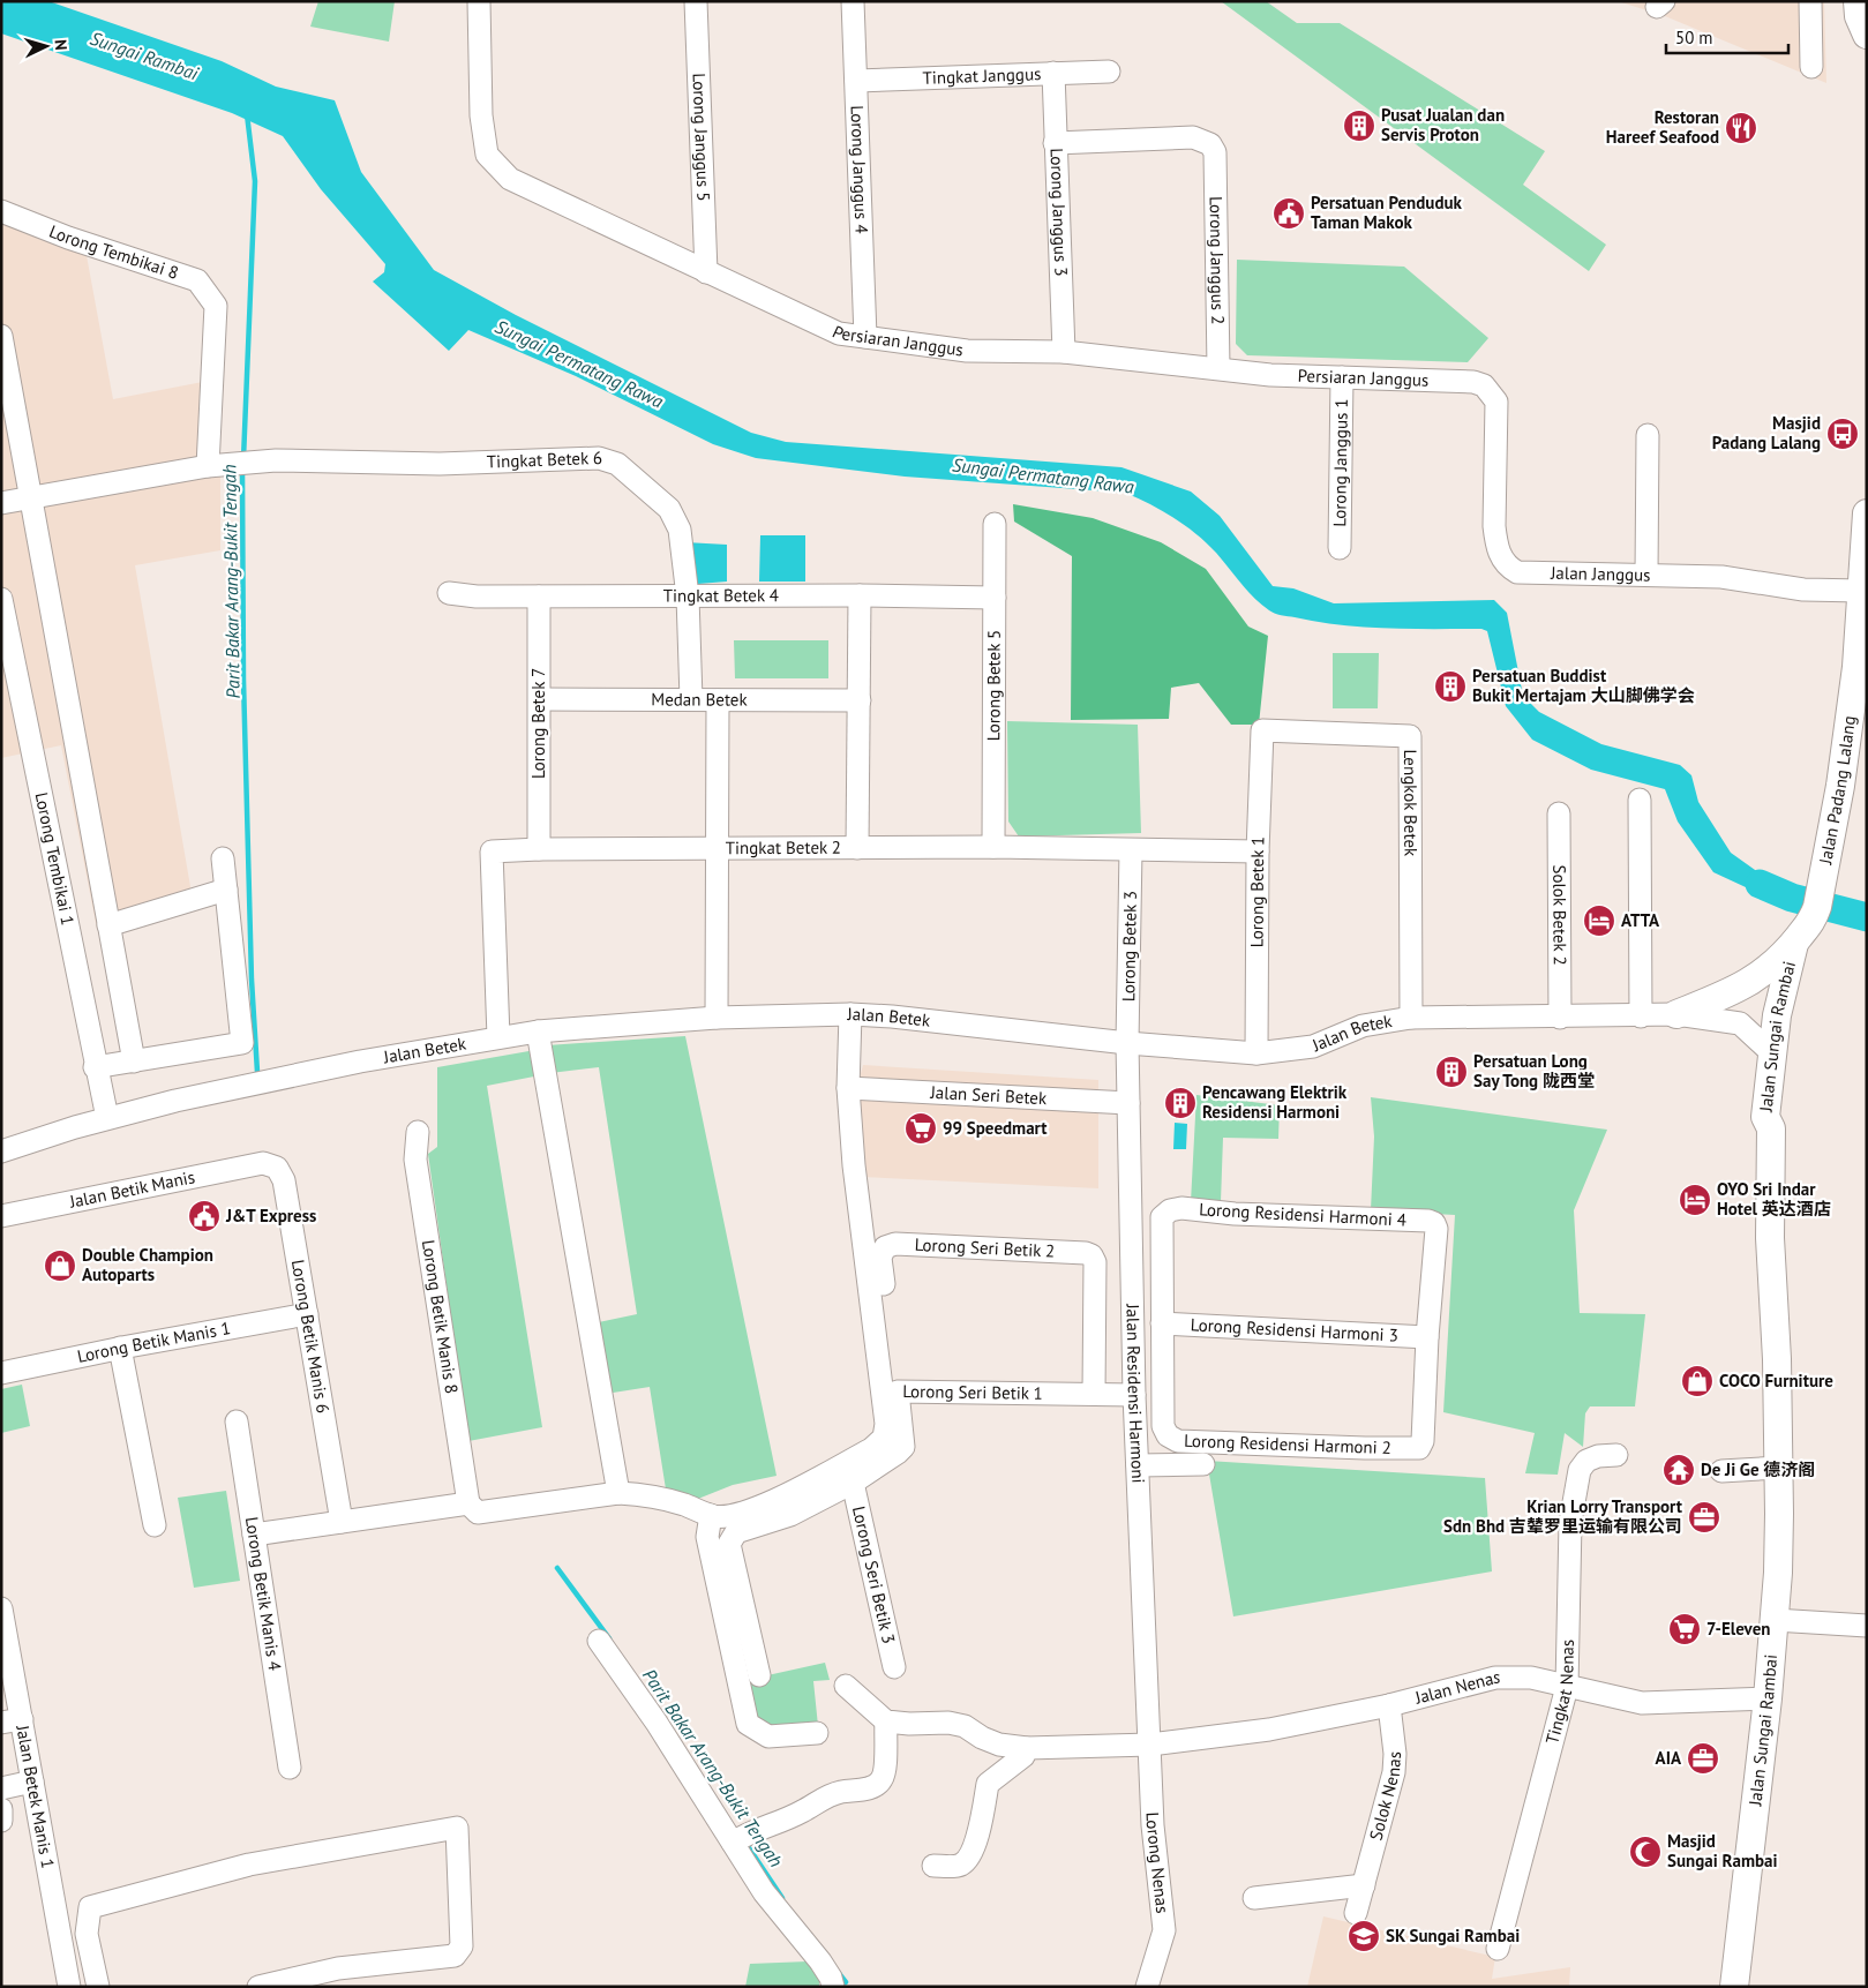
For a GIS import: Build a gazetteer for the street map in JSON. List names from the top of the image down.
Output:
{
  "streets": {
    "main road": ["Jalan Padang Lalang", "Jalan Sungai Rambai"],
    "street": [
      "Tingkat Janggus",
      "Lorong Janggus 5",
      "Lorong Janggus 4",
      "Lorong Janggus 3",
      "Lorong Tembikai 8",
      "Lorong Janggus 2",
      "Persiaran Janggus",
      "Tingkat Betek 6",
      "Lorong Janggus 1",
      "Jalan Janggus",
      "Tingkat Betek 4",
      "Lorong Betek 5",
      "Medan Betek",
      "Lorong Betek 7",
      "Lengkok Betek",
      "Tingkat Betek 2",
      "Lorong Tembikai 1",
      "Lorong Betek 1",
      "Solok Betek 2",
      "Lorong Betek 3",
      "Jalan Betek",
      "Jalan Seri Betek",
      "Jalan Betik Manis",
      "Lorong Residensi Harmoni 4",
      "Lorong Seri Betik 2",
      "Lorong Betik Manis 8",
      "Lorong Residensi Harmoni 3",
      "Lorong Betik Manis 6",
      "Lorong Betik Manis 1",
      "Jalan Residensi Harmoni",
      "Lorong Seri Betik 1",
      "Lorong Residensi Harmoni 2",
      "Lorong Seri Betik 3",
      "Lorong Betik Manis 4",
      "Jalan Nenas",
      "Tingkat Nenas",
      "Solok Nenas",
      "Jalan Betek Manis 1",
      "Lorong Nenas"
    ]
  },
  "crossings": [
    ["Tingkat Janggus", "Lorong Janggus 4"],
    ["Tingkat Janggus", "Lorong Janggus 3"],
    ["Lorong Janggus 5", "Persiaran Janggus"],
    ["Lorong Janggus 4", "Persiaran Janggus"],
    ["Lorong Janggus 3", "Lorong Janggus 2"],
    ["Lorong Janggus 3", "Persiaran Janggus"],
    ["Lorong Tembikai 8", "Tingkat Betek 6"],
    ["Lorong Janggus 2", "Persiaran Janggus"],
    ["Persiaran Janggus", "Lorong Janggus 1"],
    ["Persiaran Janggus", "Jalan Janggus"],
    ["Tingkat Betek 6", "Tingkat Betek 4"],
    ["Tingkat Betek 6", "Medan Betek"],
    ["Jalan Janggus", "Jalan Padang Lalang"],
    ["Tingkat Betek 4", "Lorong Betek 5"],
    ["Tingkat Betek 4", "Lorong Betek 7"],
    ["Lorong Betek 5", "Tingkat Betek 2"],
    ["Medan Betek", "Lorong Betek 7"],
    ["Lorong Betek 7", "Tingkat Betek 2"],
    ["Jalan Padang Lalang", "Jalan Sungai Rambai"],
    ["Lengkok Betek", "Lorong Betek 1"],
    ["Lengkok Betek", "Jalan Betek"],
    ["Tingkat Betek 2", "Lorong Betek 1"],
    ["Tingkat Betek 2", "Lorong Betek 3"],
    ["Tingkat Betek 2", "Jalan Betek"],
    ["Lorong Tembikai 1", "Jalan Betek"],
    ["Lorong Betek 1", "Jalan Betek"],
    ["Solok Betek 2", "Jalan Betek"],
    ["Lorong Betek 3", "Jalan Betek"],
    ["Lorong Betek 3", "Jalan Residensi Harmoni"],
    ["Jalan Betek", "Jalan Sungai Rambai"],
    ["Jalan Betek", "Jalan Residensi Harmoni"],
    ["Jalan Sungai Rambai", "Jalan Nenas"],
    ["Jalan Seri Betek", "Jalan Residensi Harmoni"],
    ["Jalan Betik Manis", "Lorong Betik Manis 6"],
    ["Lorong Residensi Harmoni 4", "Lorong Residensi Harmoni 3"],
    ["Lorong Residensi Harmoni 4", "Jalan Residensi Harmoni"],
    ["Lorong Residensi Harmoni 4", "Lorong Residensi Harmoni 2"],
    ["Lorong Seri Betik 2", "Lorong Seri Betik 1"],
    ["Lorong Residensi Harmoni 3", "Lorong Residensi Harmoni 2"],
    ["Lorong Betik Manis 6", "Lorong Betik Manis 1"],
    ["Jalan Residensi Harmoni", "Lorong Seri Betik 1"],
    ["Jalan Residensi Harmoni", "Jalan Nenas"],
    ["Jalan Residensi Harmoni", "Lorong Nenas"],
    ["Lorong Seri Betik 1", "Lorong Seri Betik 3"],
    ["Jalan Nenas", "Tingkat Nenas"],
    ["Jalan Nenas", "Solok Nenas"],
    ["Jalan Nenas", "Lorong Nenas"]
  ],
  "water": ["Sungai Rambai", "Sungai Permatang Rawa", "Parit Bakar Arang-Bukit Tengah"],
  "places": {
    "building": [
      "Pusat Jualan dan Servis Proton",
      "Persatuan Buddist Bukit Mertajam 大山脚佛学会",
      "Persatuan Long Say Tong 陇西堂",
      "Pencawang Elektrik Residensi Harmoni"
    ],
    "restaurant": ["Restoran Hareef Seafood"],
    "public building": ["Persatuan Penduduk Taman Makok", "J&T Express"],
    "bus stop": ["Masjid Padang Lalang"],
    "hotel": ["ATTA", "OYO Sri Indar Hotel 英达酒店"],
    "supermarket": ["99 Speedmart", "7-Eleven"],
    "shop": ["Double Champion Autoparts", "COCO Furniture"],
    "temple": ["De Ji Ge 德济阁"],
    "office": ["Krian Lorry Transport Sdn Bhd 吉辇罗里运输有限公司", "AIA"],
    "mosque": ["Masjid Sungai Rambai"],
    "school or university": ["SK Sungai Rambai"]
  },
  "scale_bar": "50 m",
  "north": "right"
}
